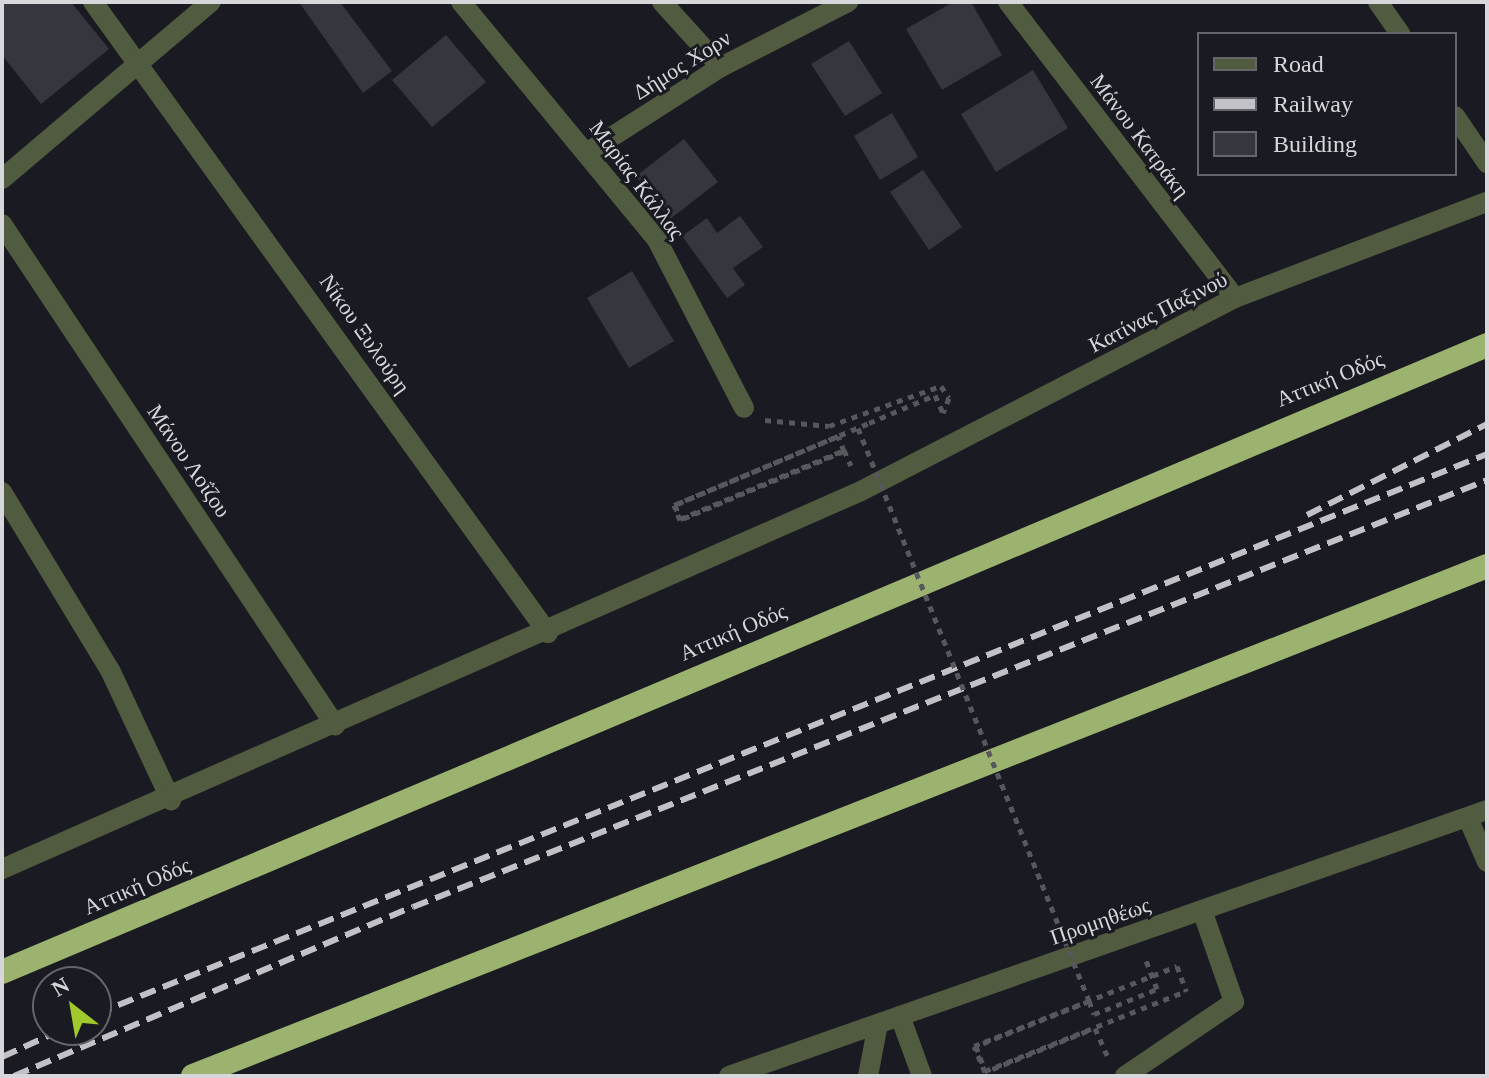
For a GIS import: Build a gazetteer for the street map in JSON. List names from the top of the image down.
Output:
{
  "streets": {
    "highway": ["Αττική Οδός"],
    "street": [
      "Δήμος Χορν",
      "Μάνου Κατράκη",
      "Μαρίας Κάλλας",
      "Κατίνας Παξινού",
      "Νίκου Ξυλούρη",
      "Μάνου Λοΐζου",
      "Προμηθέως"
    ]
  },
  "crossings": [
    ["Δήμος Χορν", "Μαρίας Κάλλας"],
    ["Μάνου Κατράκη", "Κατίνας Παξινού"],
    ["Κατίνας Παξινού", "Νίκου Ξυλούρη"],
    ["Κατίνας Παξινού", "Μάνου Λοΐζου"]
  ],
  "legend": ["Road", "Railway", "Building"],
  "north": "top left"
}
